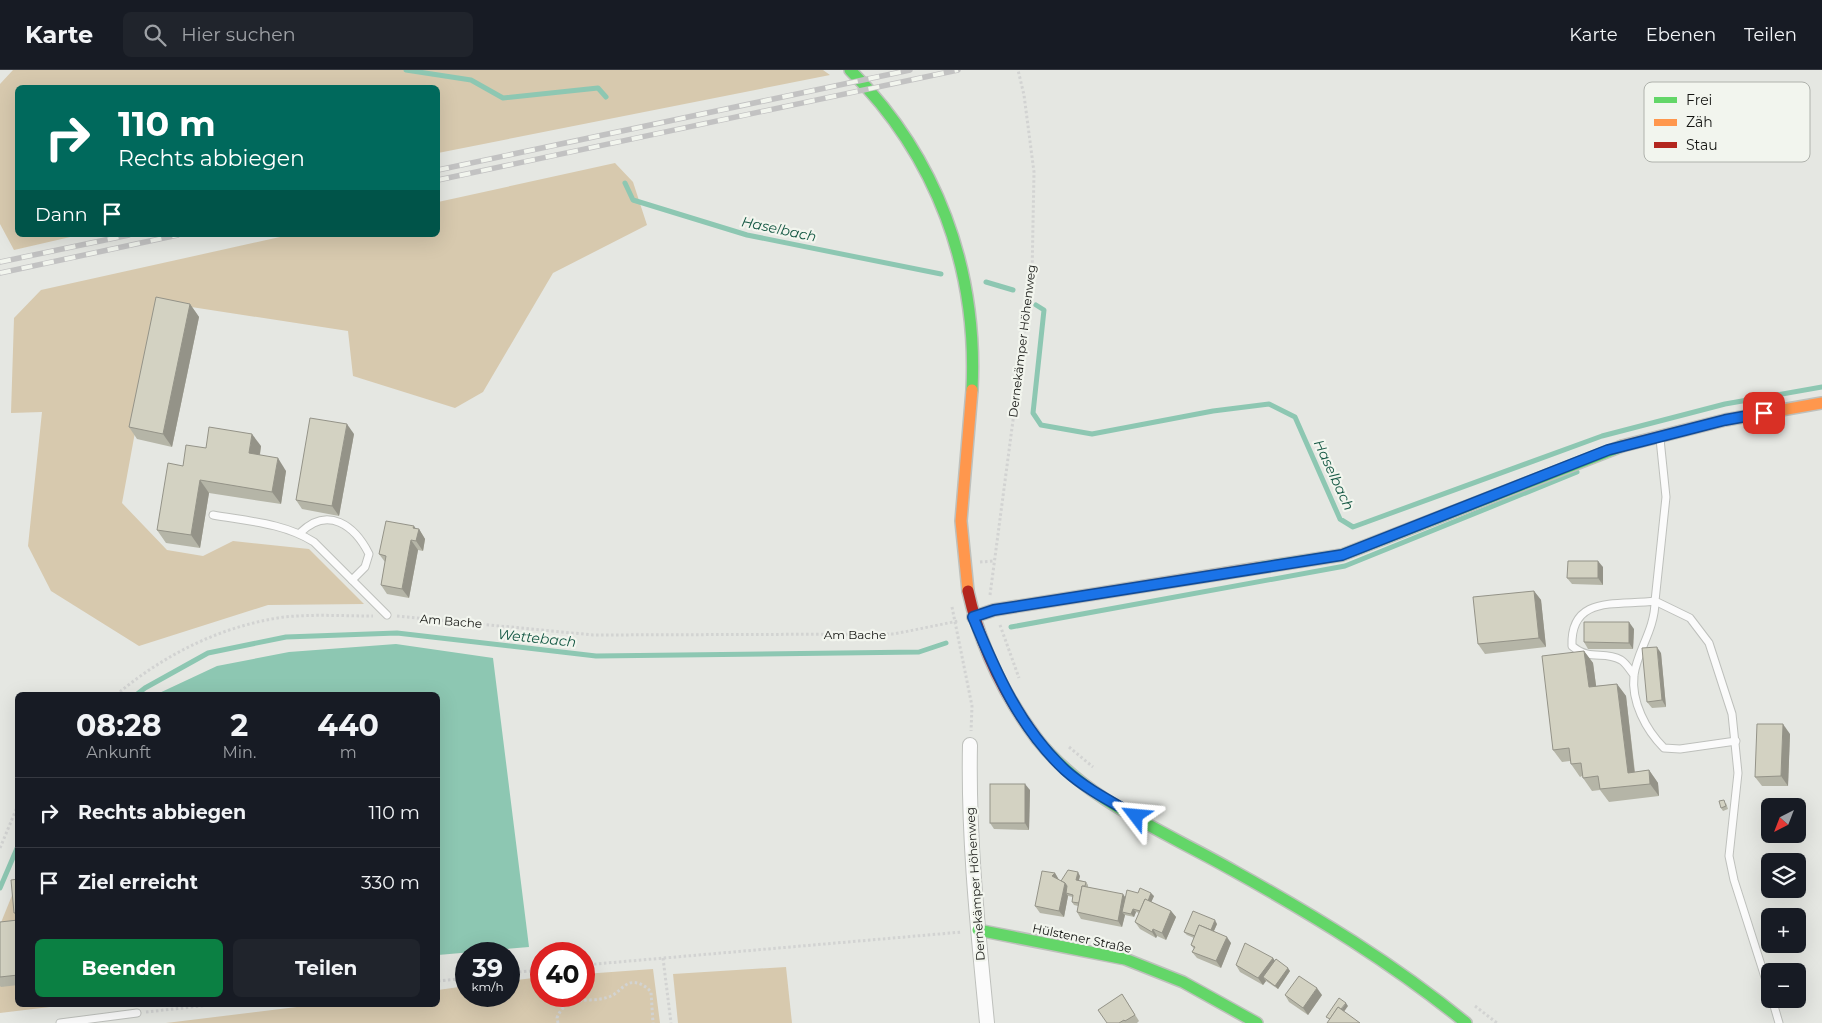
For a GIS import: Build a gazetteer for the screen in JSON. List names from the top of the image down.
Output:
{
  "streets": {
    "street": ["Dernekämper Höhenweg", "Hülstener Straße"],
    "path": ["Am Bache"]
  },
  "crossings": [
    ["Dernekämper Höhenweg", "Hülstener Straße"]
  ],
  "water": ["Haselbach", "Wettebach"],
  "legend": ["Frei", "Zäh", "Stau"],
  "north": "bottom left",
  "page": {
    "header": "Karte",
    "search": "Hier suchen",
    "nav": ["Karte", "Ebenen", "Teilen"],
    "turn": ["110 m", "Rechts abbiegen"],
    "then": "Dann",
    "eta": [
      "08:28",
      "Ankunft",
      "2",
      "Min.",
      "440",
      "m"
    ],
    "list": [
      {
        "name": "Rechts abbiegen",
        "value": "110 m"
      },
      {
        "name": "Ziel erreicht",
        "value": "330 m"
      }
    ],
    "map_buttons": ["+", "−"],
    "buttons": ["Beenden", "Teilen"],
    "speed": "39 km/h",
    "limit": "40"
  }
}
